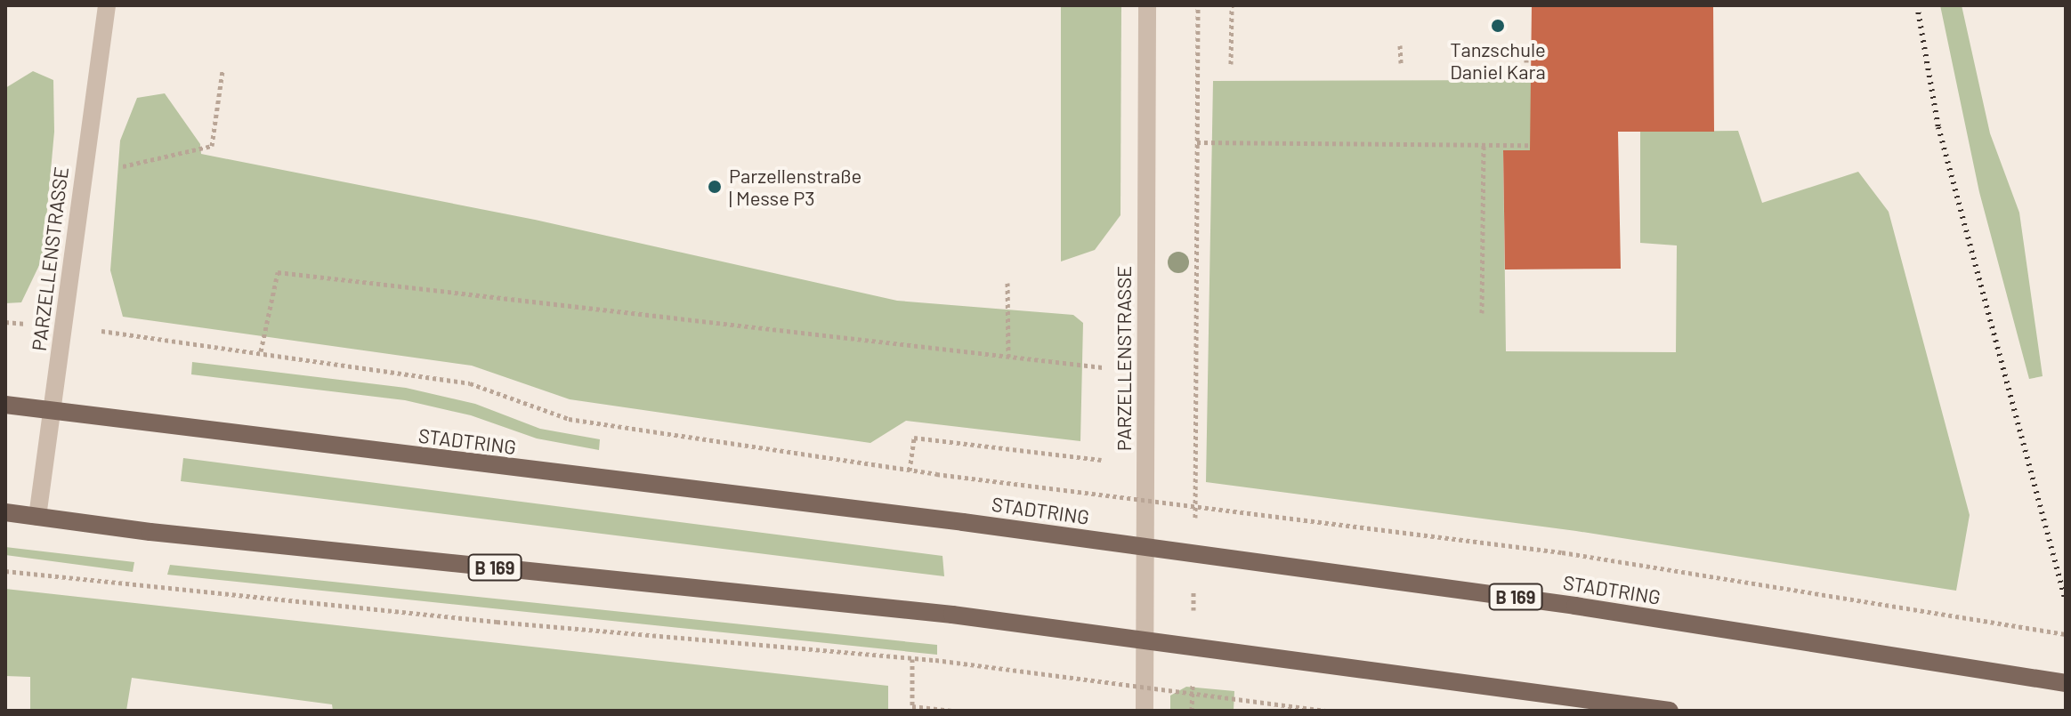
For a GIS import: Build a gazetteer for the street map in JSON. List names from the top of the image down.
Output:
{
  "streets": {
    "main road": ["STADTRING", "B 169"],
    "street": ["PARZELLENSTRASSE"]
  },
  "crossings": [
    ["PARZELLENSTRASSE", "STADTRING"],
    ["PARZELLENSTRASSE", "B 169"]
  ],
  "places": ["Tanzschule Daniel Kara", "Parzellenstraße | Messe P3"]
}
